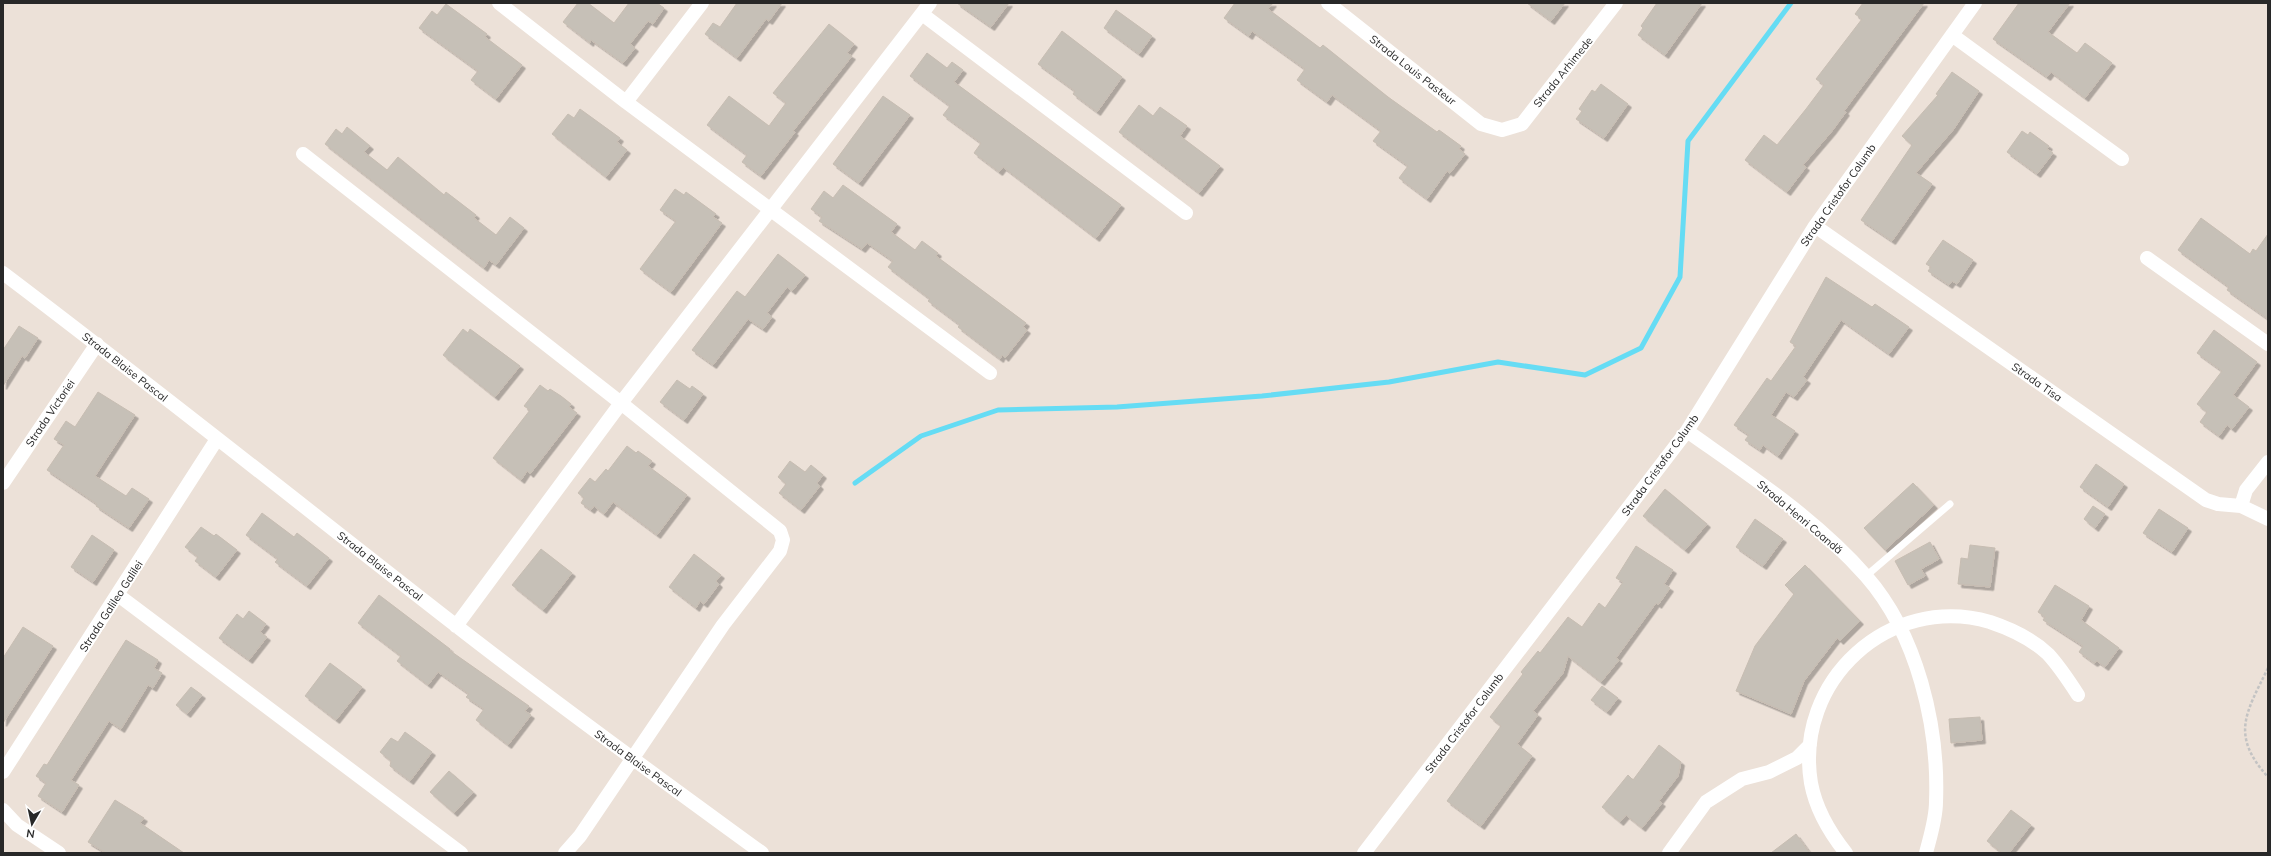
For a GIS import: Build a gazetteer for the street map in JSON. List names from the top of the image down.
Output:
{
  "streets": {
    "street": [
      "Strada Louis Pasteur",
      "Strada Arhimede",
      "Strada Cristofor Columb",
      "Strada Blaise Pascal",
      "Strada Tisa",
      "Strada Victoriei",
      "Strada Henri Coandă",
      "Strada Galileo Galilei"
    ]
  },
  "crossings": [
    ["Strada Louis Pasteur", "Strada Arhimede"],
    ["Strada Cristofor Columb", "Strada Tisa"],
    ["Strada Cristofor Columb", "Strada Henri Coandă"],
    ["Strada Blaise Pascal", "Strada Victoriei"],
    ["Strada Blaise Pascal", "Strada Galileo Galilei"]
  ],
  "north": "bottom"
}
